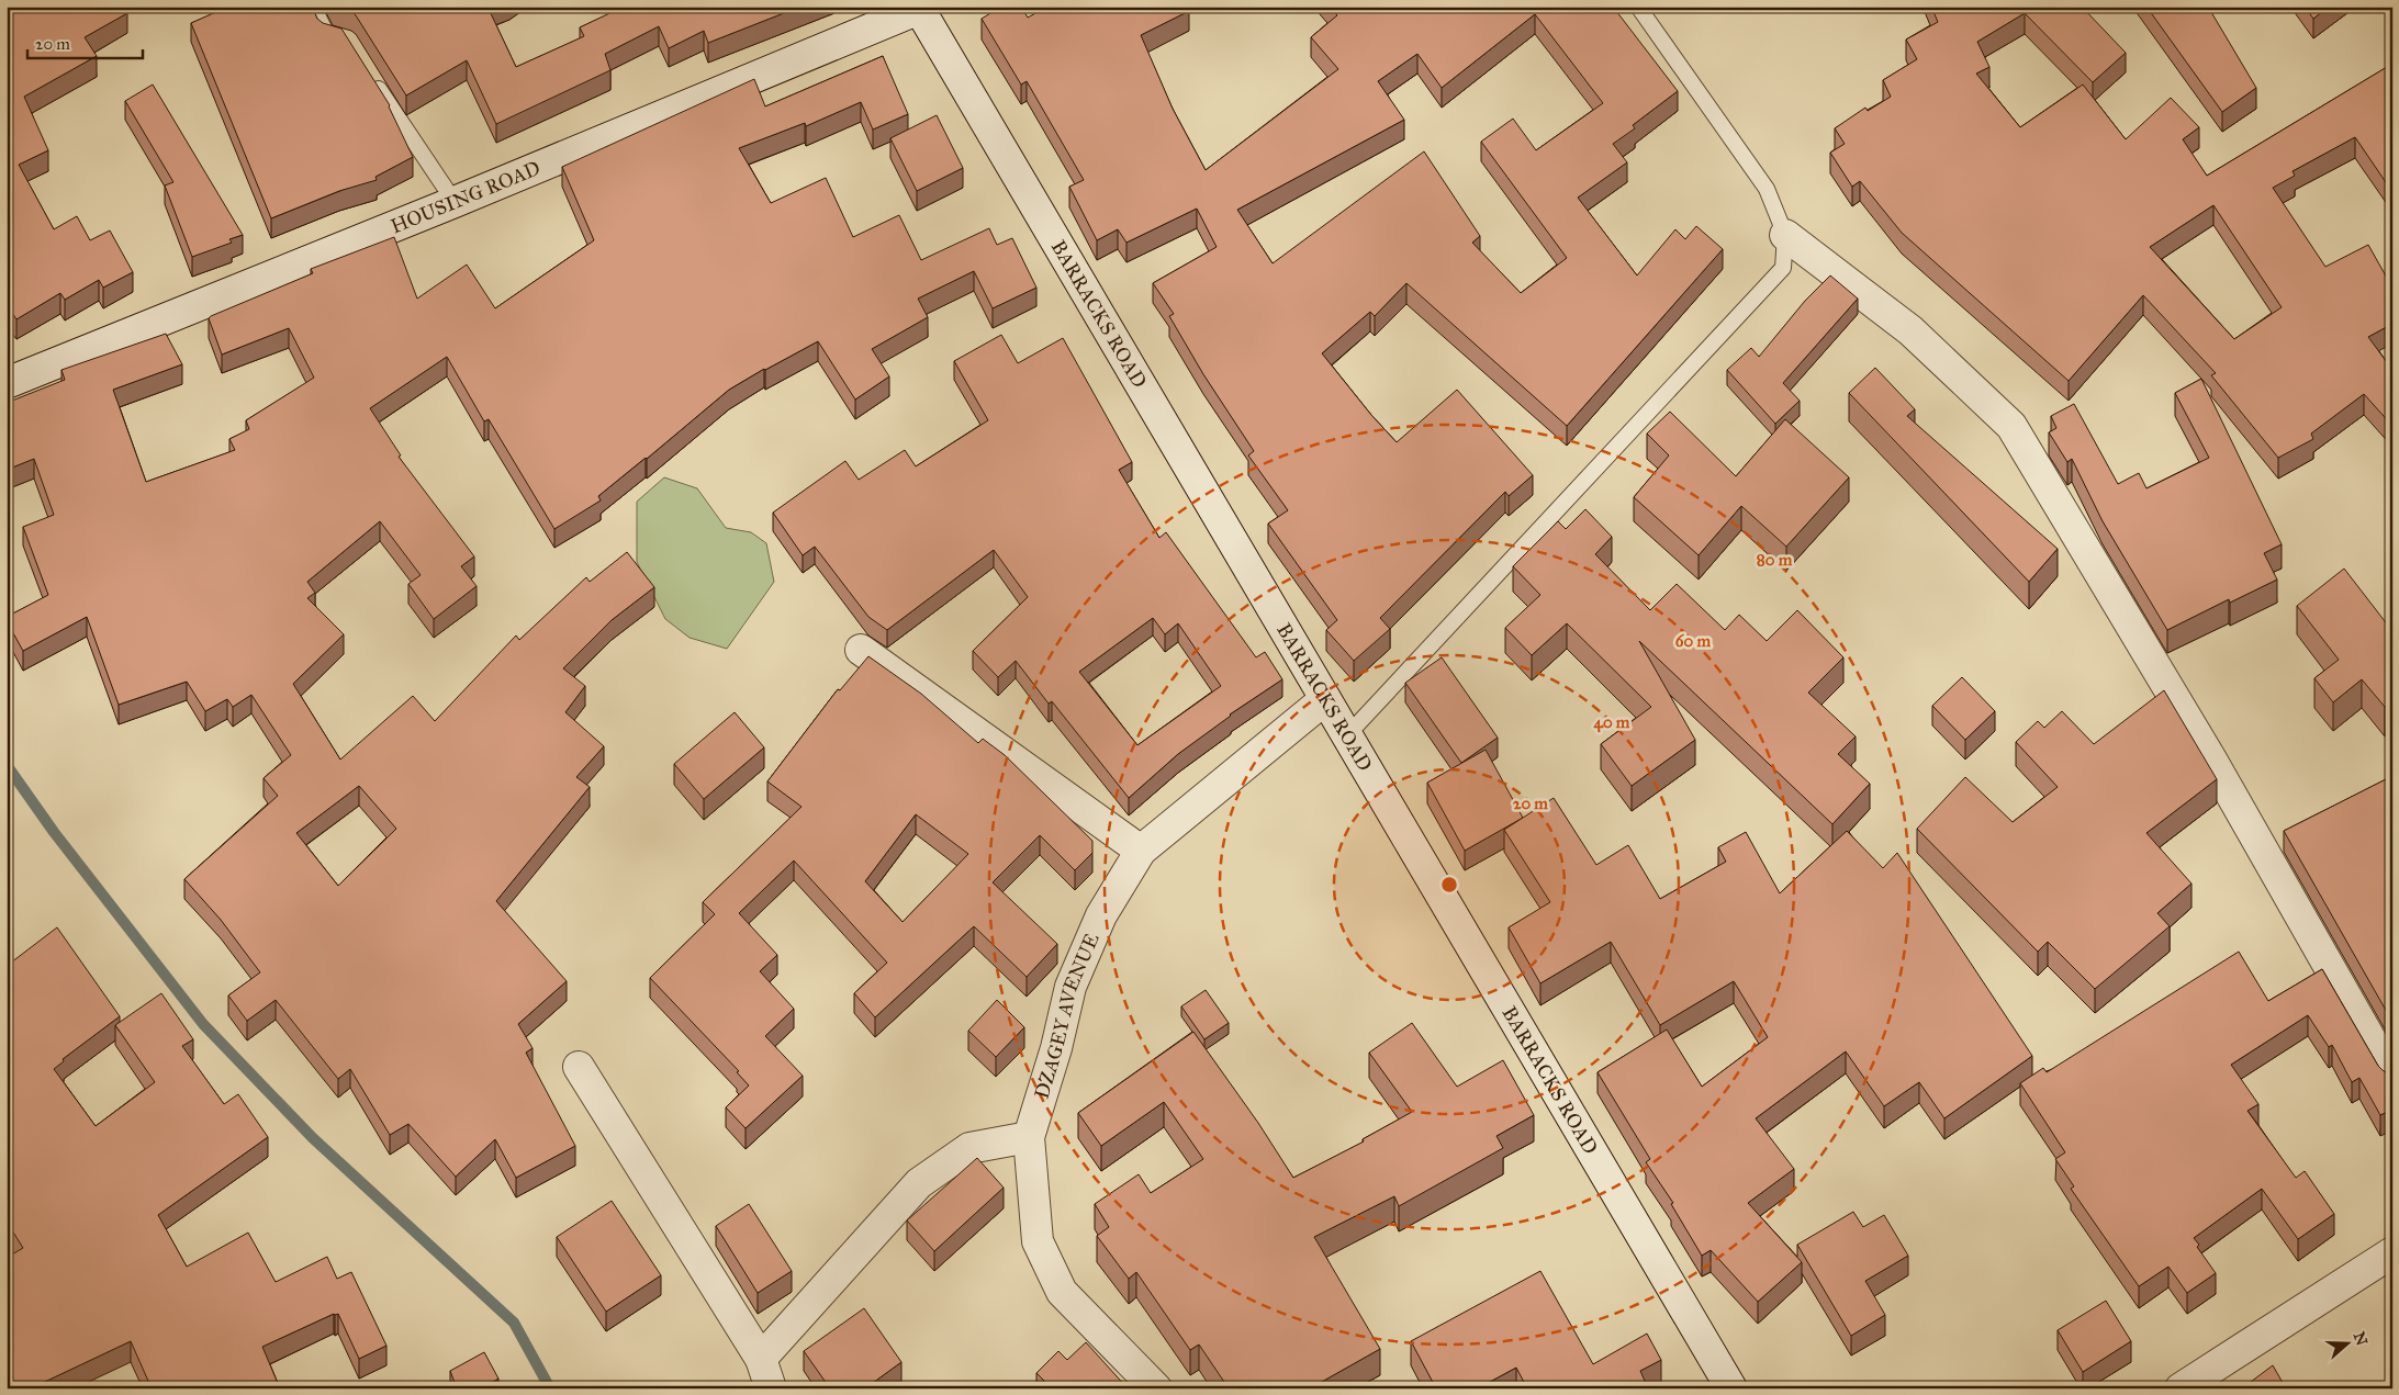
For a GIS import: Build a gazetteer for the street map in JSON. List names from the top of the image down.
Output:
{
  "streets": {
    "street": ["HOUSING ROAD", "BARRACKS ROAD", "DZAGEY AVENUE"]
  },
  "crossings": [
    ["HOUSING ROAD", "BARRACKS ROAD"],
    ["BARRACKS ROAD", "DZAGEY AVENUE"]
  ],
  "scale_bar": "20 m",
  "north": "right",
  "rings": [
    "80 m",
    "60 m",
    "40 m",
    "20 m"
  ]
}
